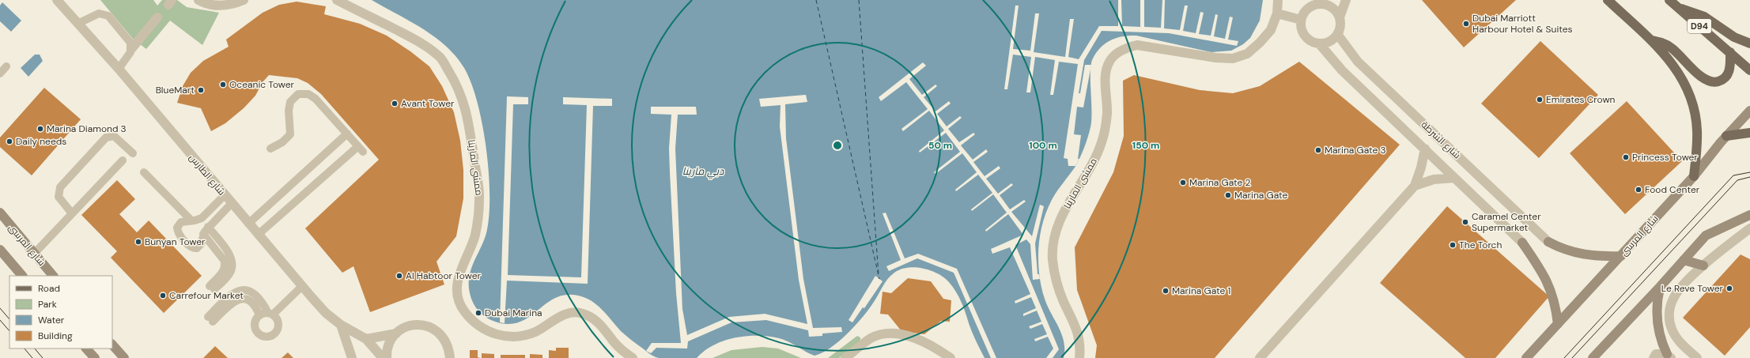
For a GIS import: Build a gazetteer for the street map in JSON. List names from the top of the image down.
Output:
{
  "streets": {
    "main road": ["D94", "شارع المرسى"],
    "street": ["شارع الشرطة", "ممشى المارينا", "شارع الطارس"]
  },
  "water": ["دبي مارينا"],
  "places": [
    "Dubai Marriott Harbour Hotel & Suites",
    "Oceanic Tower",
    "BlueMart",
    "Emirates Crown",
    "Avant Tower",
    "Marina Diamond 3",
    "Daily needs",
    "Marina Gate 3",
    "Princess Tower",
    "Marina Gate 2",
    "Food Center",
    "Marina Gate",
    "Caramel Center Supermarket",
    "Bunyan Tower",
    "The Torch",
    "Al Habtoor Tower",
    "Le Reve Tower",
    "Marina Gate 1",
    "Carrefour Market",
    "Dubai Marina"
  ],
  "legend": [
    "Road",
    "Park",
    "Water",
    "Building"
  ],
  "rings": ["50 m", "100 m", "150 m"]
}
